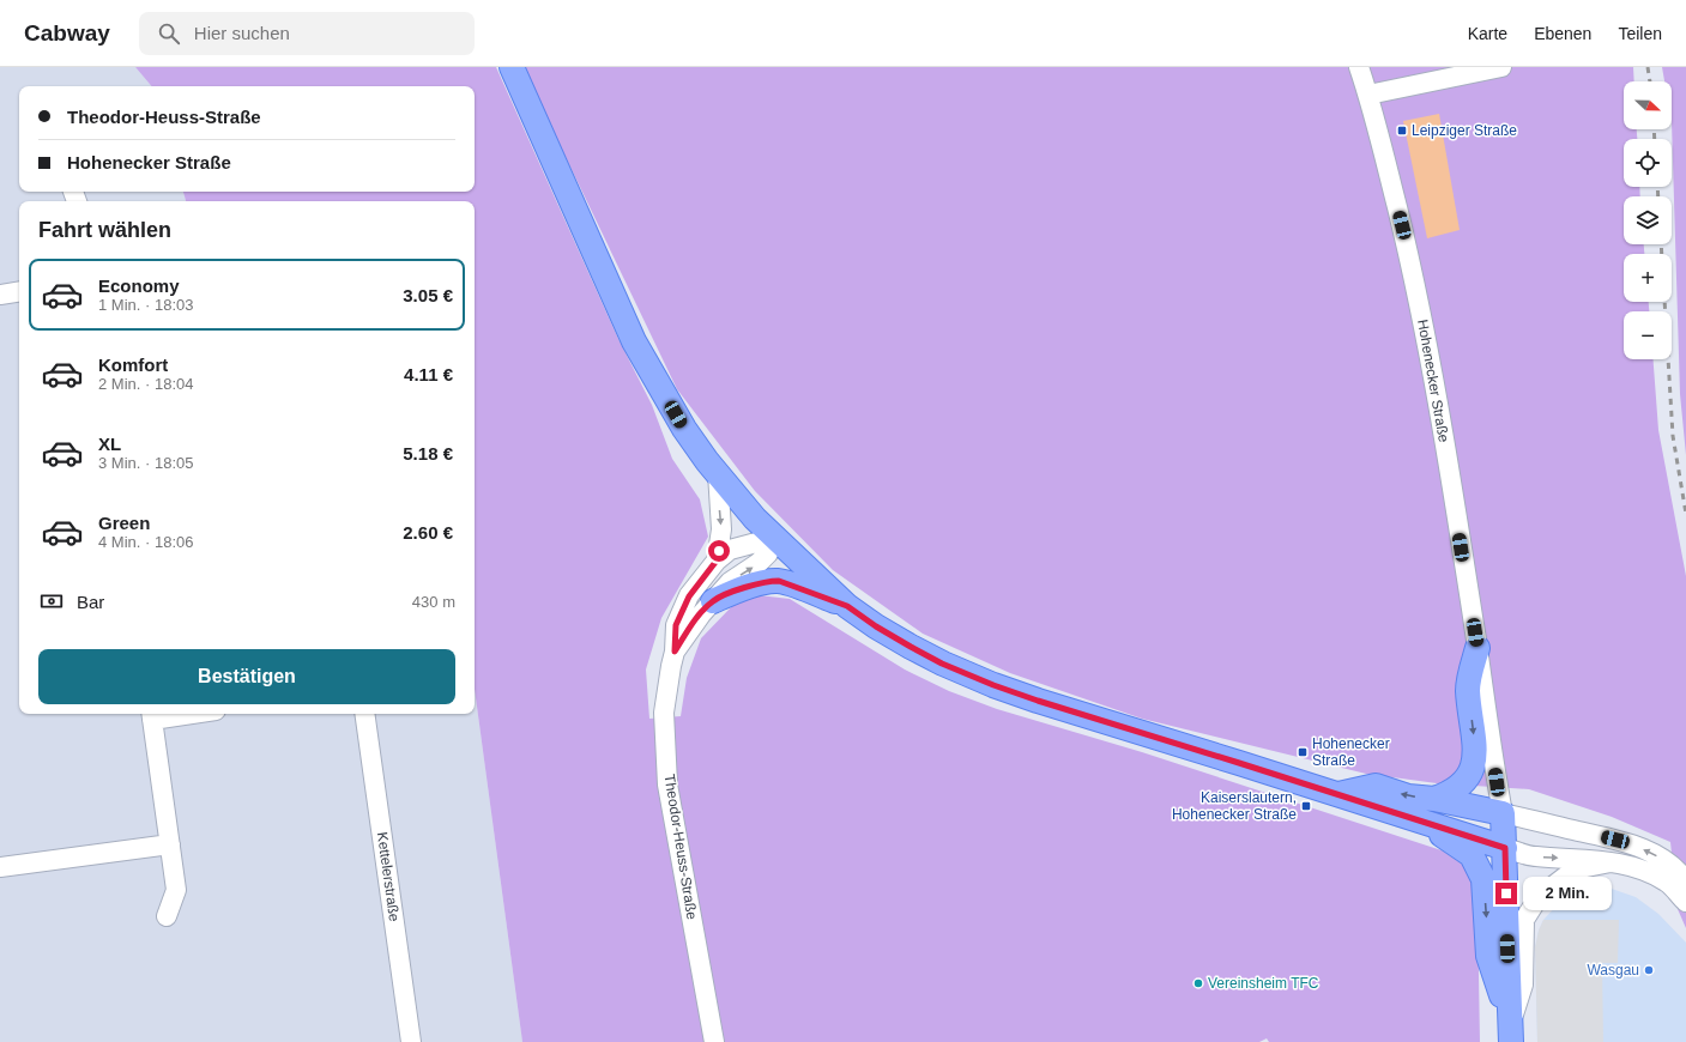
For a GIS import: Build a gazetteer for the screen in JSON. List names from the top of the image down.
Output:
{
  "streets": {
    "main road": ["Hohenecker Straße"],
    "street": ["Theodor-Heuss-Straße", "Kettelerstraße"]
  },
  "places": {
    "transit": ["Leipziger Straße", "Hohenecker Straße", "Kaiserslautern, Hohenecker Straße"],
    "other": ["Wasgau", "Vereinsheim TFC"]
  },
  "north": "right",
  "page": {
    "header": "Cabway",
    "search": "Hier suchen",
    "nav": ["Karte", "Ebenen", "Teilen"],
    "map_buttons": ["+", "−"],
    "banner": ["Theodor-Heuss-Straße", "Hohenecker Straße"],
    "heading": "Fahrt wählen",
    "list": [
      {
        "name": "Economy",
        "note": "1 Min. · 18:03",
        "value": "3.05 €"
      },
      {
        "name": "Komfort",
        "note": "2 Min. · 18:04",
        "value": "4.11 €"
      },
      {
        "name": "XL",
        "note": "3 Min. · 18:05",
        "value": "5.18 €"
      },
      {
        "name": "Green",
        "note": "4 Min. · 18:06",
        "value": "2.60 €"
      }
    ],
    "pay": ["Bar", "430 m"],
    "buttons": "Bestätigen",
    "bubble": "2 Min."
  }
}
